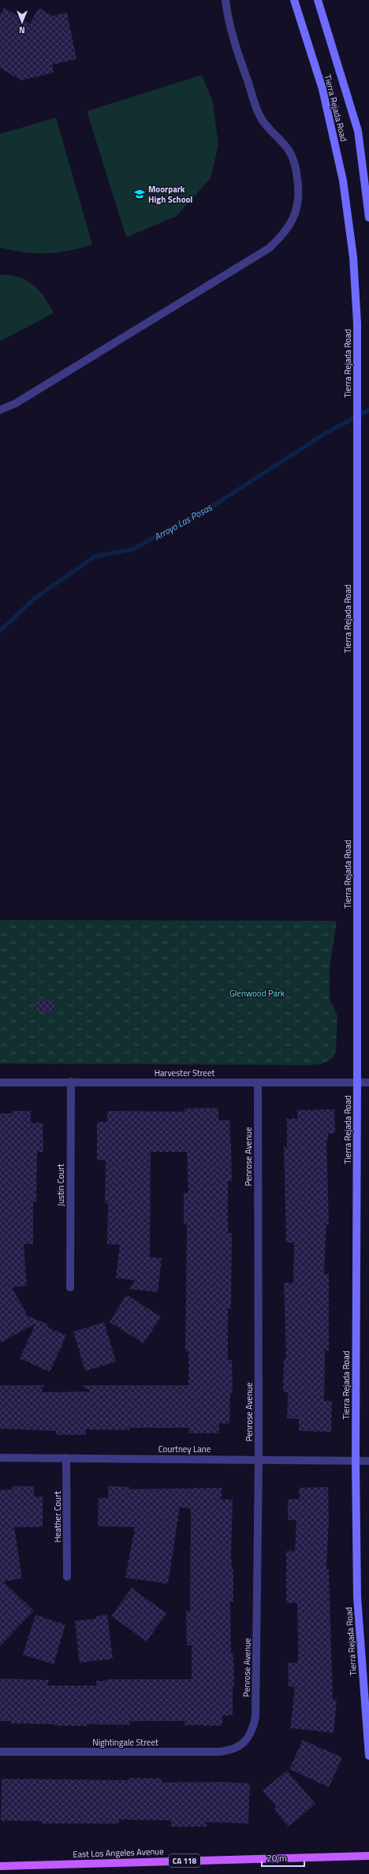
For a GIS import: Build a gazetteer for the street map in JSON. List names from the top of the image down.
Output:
{
  "streets": {
    "main road": ["Tierra Rejada Road", "East Los Angeles Avenue", "CA 118"],
    "street": [
      "Harvester Street",
      "Penrose Avenue",
      "Justin Court",
      "Courtney Lane",
      "Heather Court",
      "Nightingale Street"
    ]
  },
  "crossings": [
    ["Tierra Rejada Road", "Harvester Street"],
    ["Tierra Rejada Road", "Courtney Lane"],
    ["Harvester Street", "Penrose Avenue"],
    ["Harvester Street", "Justin Court"],
    ["Penrose Avenue", "Courtney Lane"],
    ["Penrose Avenue", "Nightingale Street"],
    ["Courtney Lane", "Heather Court"]
  ],
  "water": ["Arroyo Las Posas"],
  "parks": ["Glenwood Park"],
  "places": {
    "school or university": ["Moorpark High School"]
  },
  "scale_bar": "20 m",
  "north": "bottom"
}
